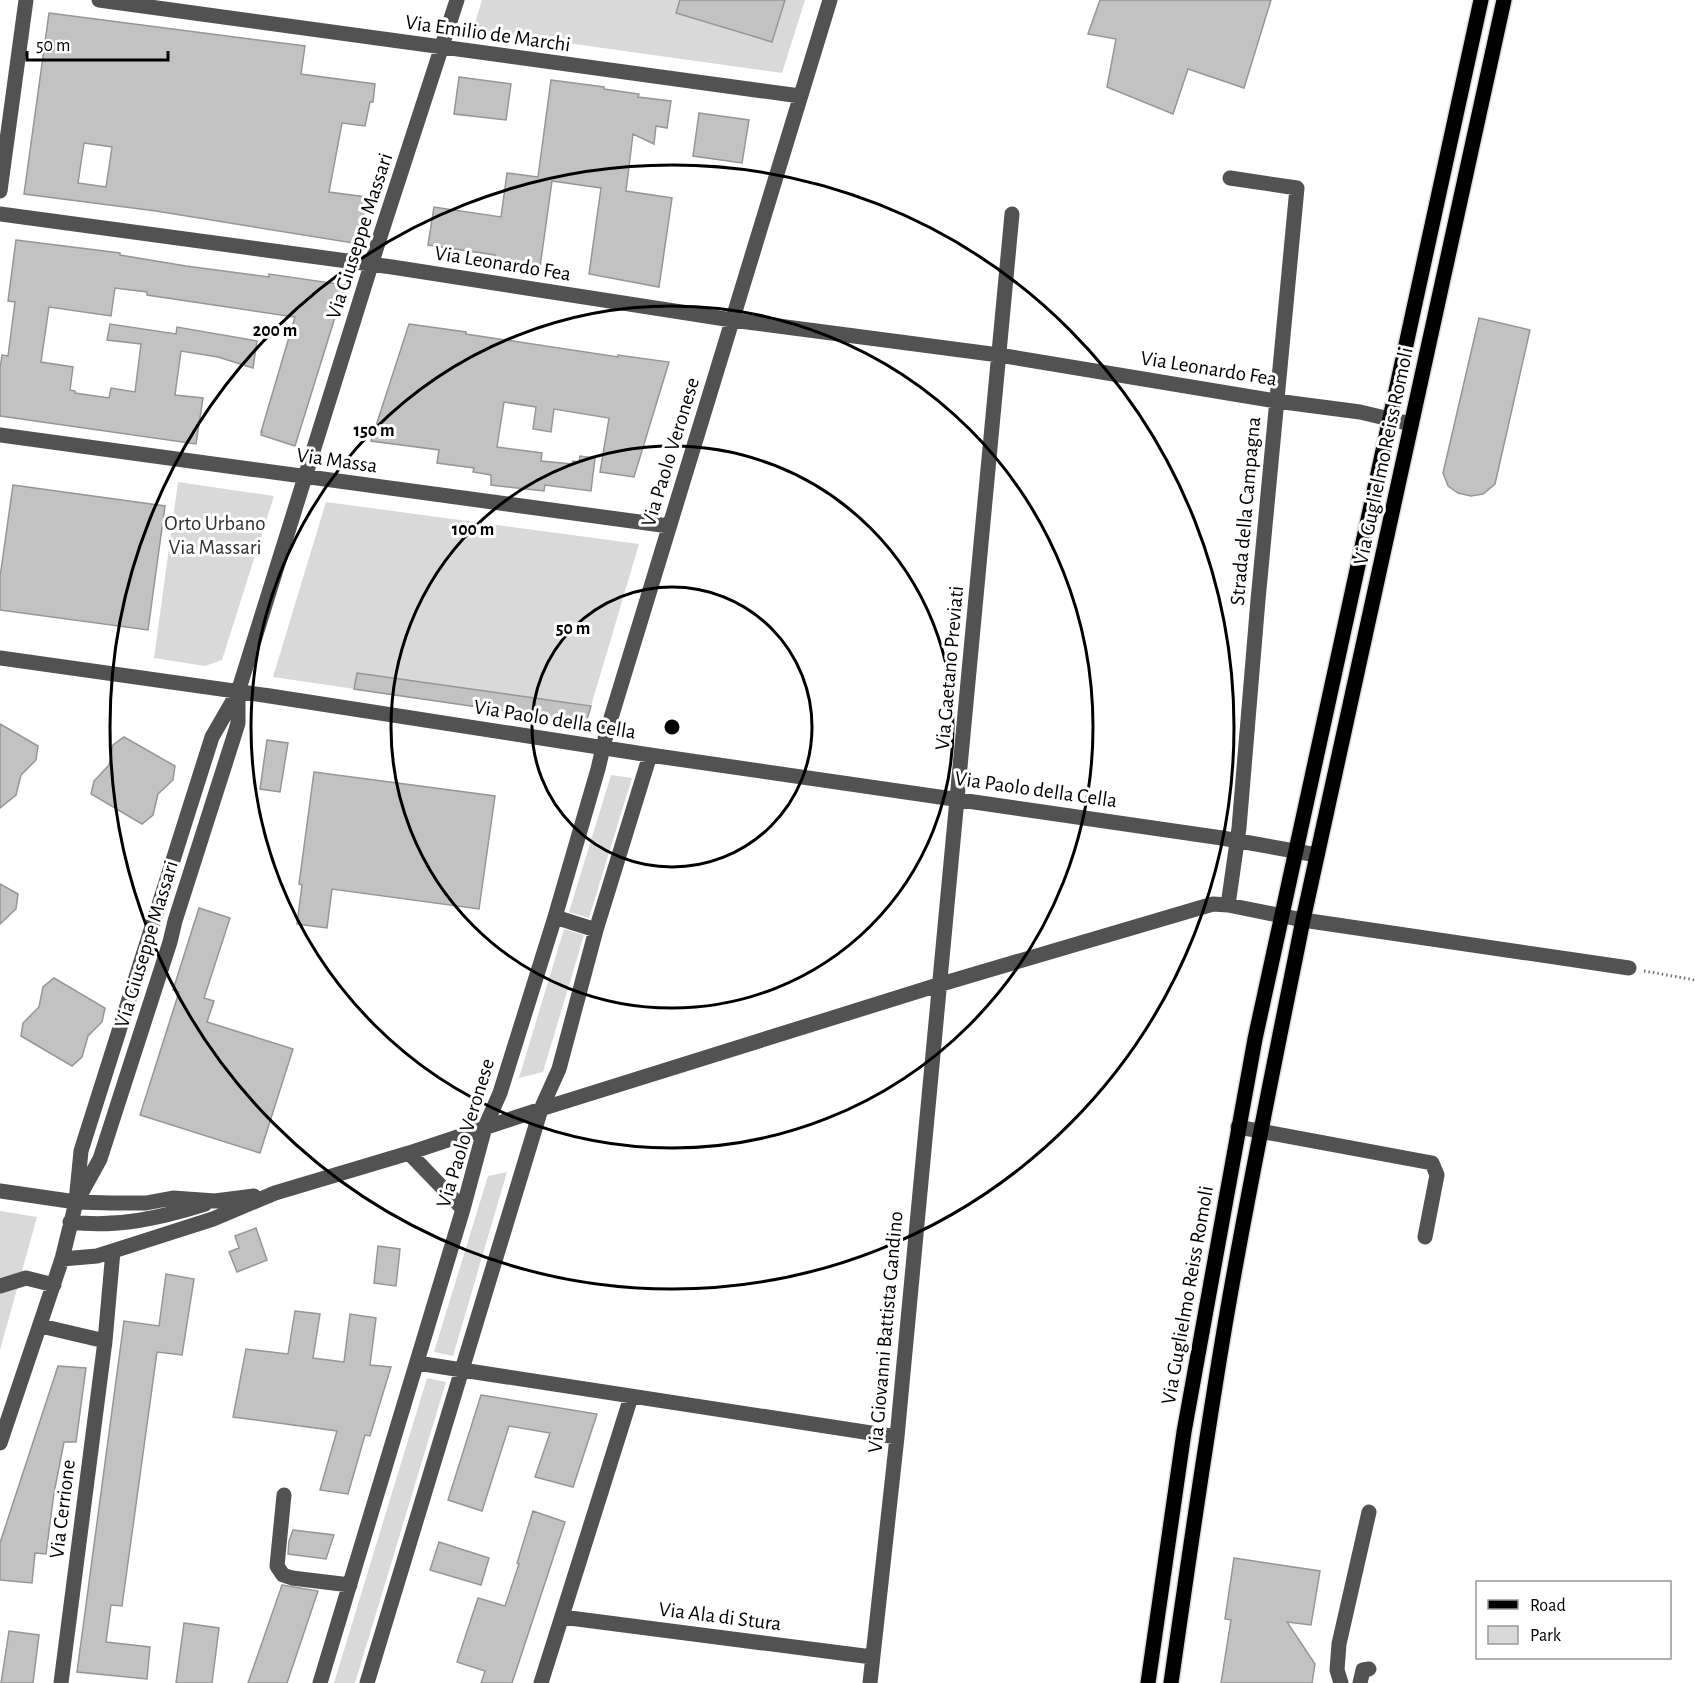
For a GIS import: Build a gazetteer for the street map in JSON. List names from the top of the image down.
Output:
{
  "streets": {
    "main road": ["Via Guglielmo Reiss Romoli"],
    "street": [
      "Via Emilio de Marchi",
      "Via Giuseppe Massari",
      "Via Leonardo Fea",
      "Via Paolo Veronese",
      "Via Massa",
      "Strada della Campagna",
      "Via Gaetano Previati",
      "Via Paolo della Cella",
      "Via Giovanni Battista Gandino",
      "Via Cerrione",
      "Via Ala di Stura"
    ]
  },
  "crossings": [
    ["Via Emilio de Marchi", "Via Giuseppe Massari"],
    ["Via Emilio de Marchi", "Via Paolo Veronese"],
    ["Via Giuseppe Massari", "Via Leonardo Fea"],
    ["Via Giuseppe Massari", "Via Massa"],
    ["Via Giuseppe Massari", "Via Paolo della Cella"],
    ["Via Leonardo Fea", "Via Paolo Veronese"],
    ["Via Leonardo Fea", "Via Guglielmo Reiss Romoli"],
    ["Via Leonardo Fea", "Strada della Campagna"],
    ["Via Leonardo Fea", "Via Gaetano Previati"],
    ["Via Paolo Veronese", "Via Massa"],
    ["Via Paolo Veronese", "Via Paolo della Cella"],
    ["Via Guglielmo Reiss Romoli", "Via Paolo della Cella"],
    ["Strada della Campagna", "Via Paolo della Cella"],
    ["Via Gaetano Previati", "Via Paolo della Cella"],
    ["Via Gaetano Previati", "Via Giovanni Battista Gandino"],
    ["Via Giovanni Battista Gandino", "Via Ala di Stura"]
  ],
  "parks": ["Orto Urbano Via Massari"],
  "legend": ["Road", "Park"],
  "scale_bar": "50 m",
  "rings": [
    "200 m",
    "150 m",
    "100 m",
    "50 m"
  ]
}
